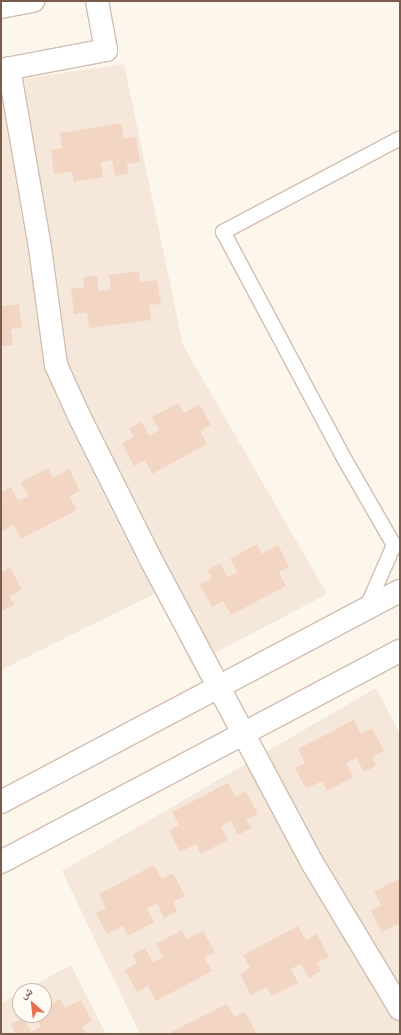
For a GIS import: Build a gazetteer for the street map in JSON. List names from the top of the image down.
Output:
{
  "north": "top left"
}
